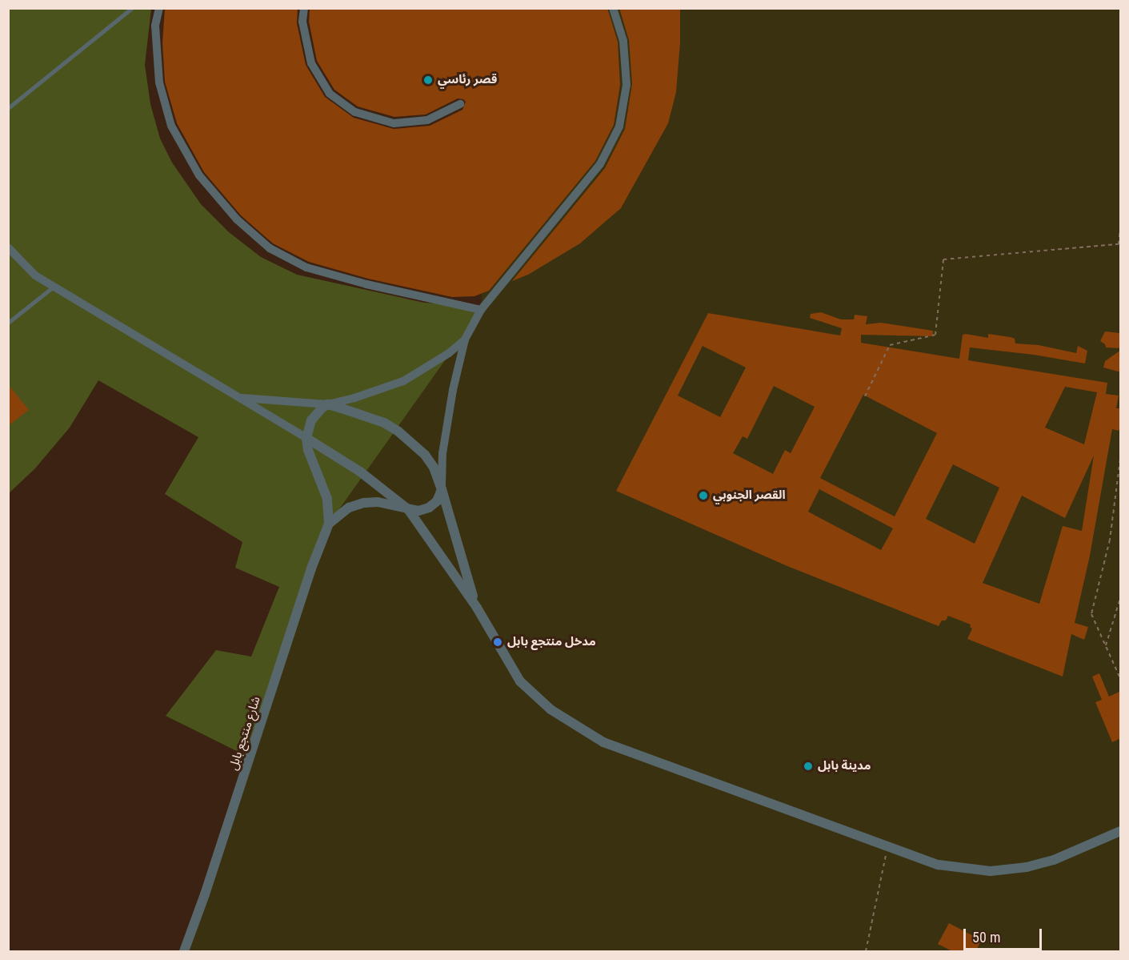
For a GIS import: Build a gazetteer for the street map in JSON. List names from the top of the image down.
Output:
{
  "streets": {
    "street": ["شارع منتجع بابل"]
  },
  "places": [
    "قصر رئاسي",
    "القصر الجنوبي",
    "مدخل منتجع بابل",
    "مدينة بابل"
  ],
  "scale_bar": "50 m"
}
